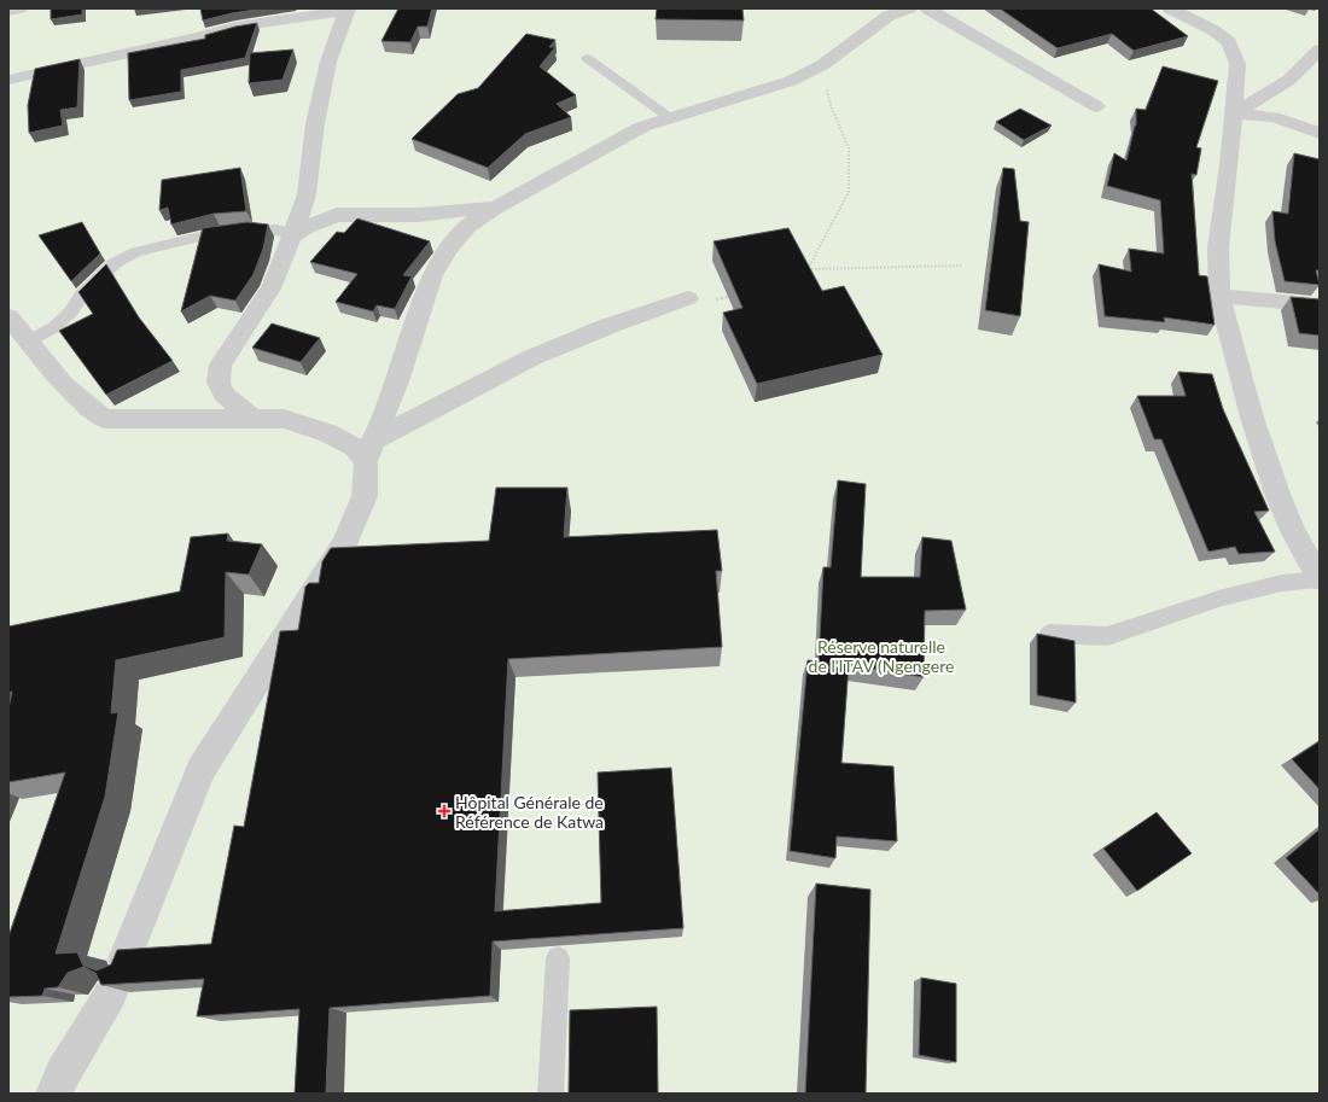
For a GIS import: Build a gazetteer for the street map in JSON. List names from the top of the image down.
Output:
{
  "parks": ["Réserve naturelle de l'ITAV (Ngengere"],
  "places": {
    "health": ["Hôpital Générale de Référence de Katwa"]
  }
}
